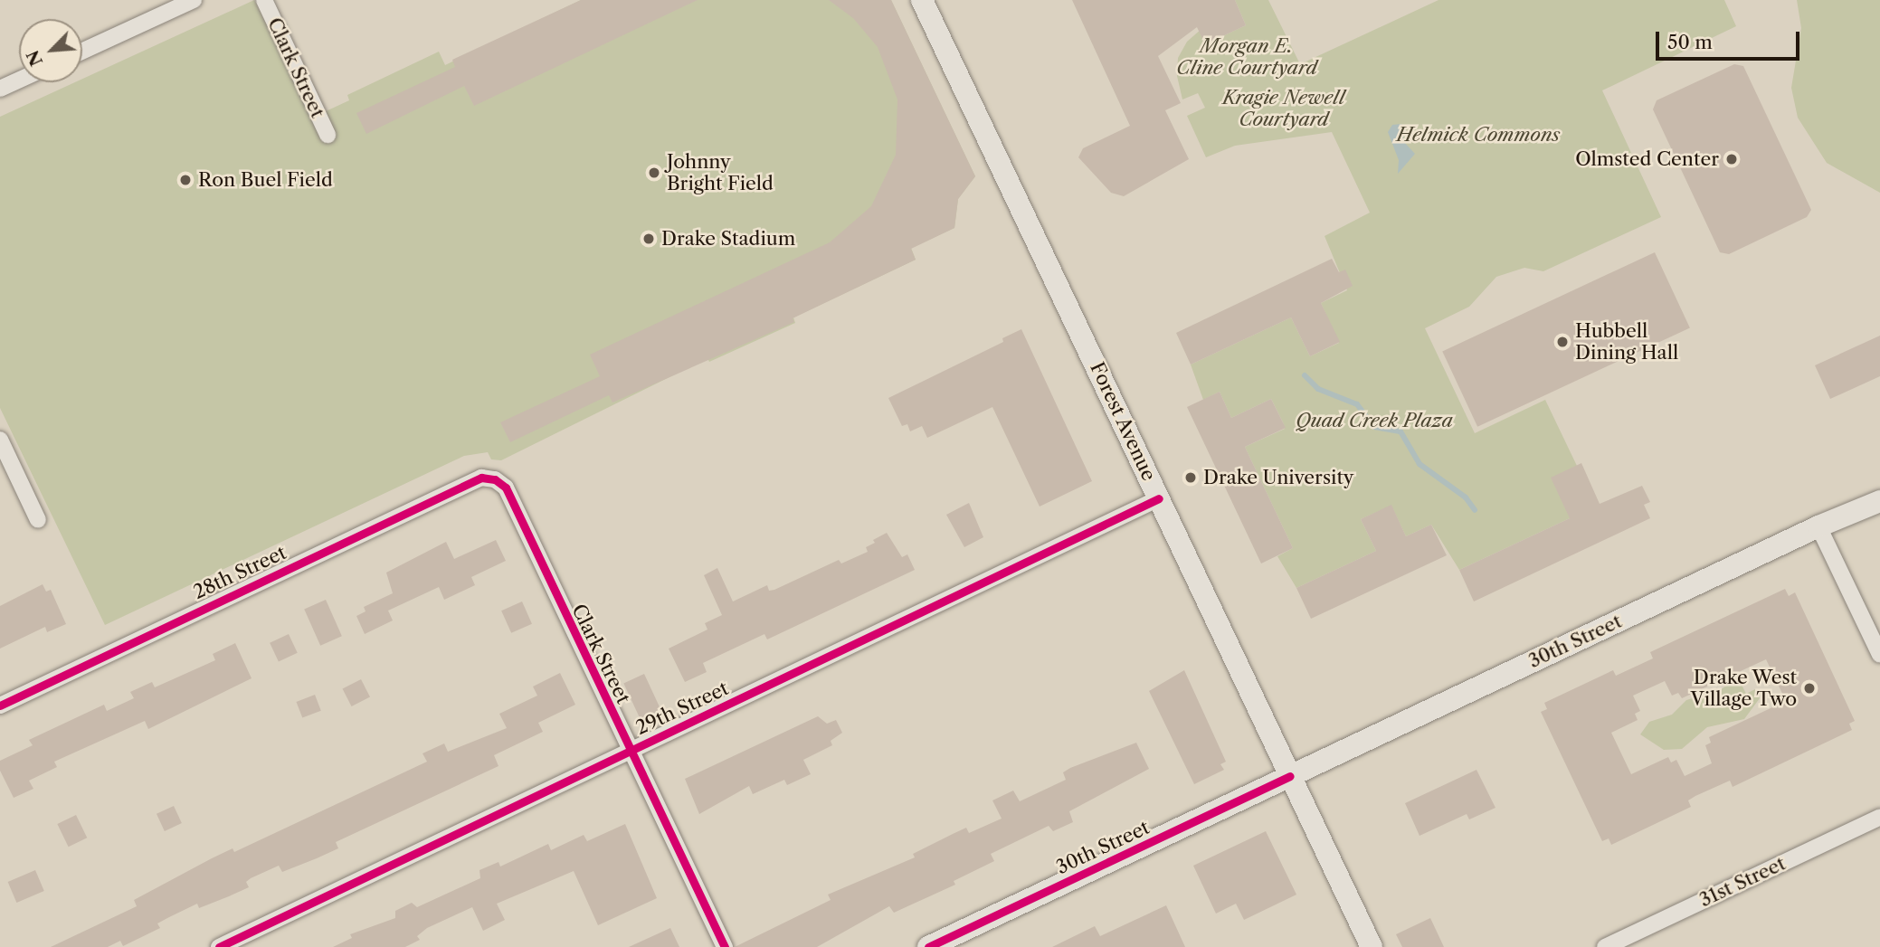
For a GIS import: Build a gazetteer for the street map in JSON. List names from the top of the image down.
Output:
{
  "streets": {
    "main road": ["Forest Avenue", "30th Street"],
    "street": [
      "Clark Street",
      "28th Street",
      "29th Street",
      "31st Street"
    ]
  },
  "crossings": [
    ["Clark Street", "28th Street"],
    ["Clark Street", "29th Street"],
    ["Forest Avenue", "30th Street"],
    ["Forest Avenue", "29th Street"]
  ],
  "parks": [
    "Morgan E. Cline Courtyard",
    "Kragie Newell Courtyard",
    "Helmick Commons",
    "Quad Creek Plaza"
  ],
  "places": [
    "Olmsted Center",
    "Johnny Bright Field",
    "Ron Buel Field",
    "Drake Stadium",
    "Hubbell Dining Hall",
    "Drake University",
    "Drake West Village Two"
  ],
  "scale_bar": "50 m",
  "north": "bottom left"
}
